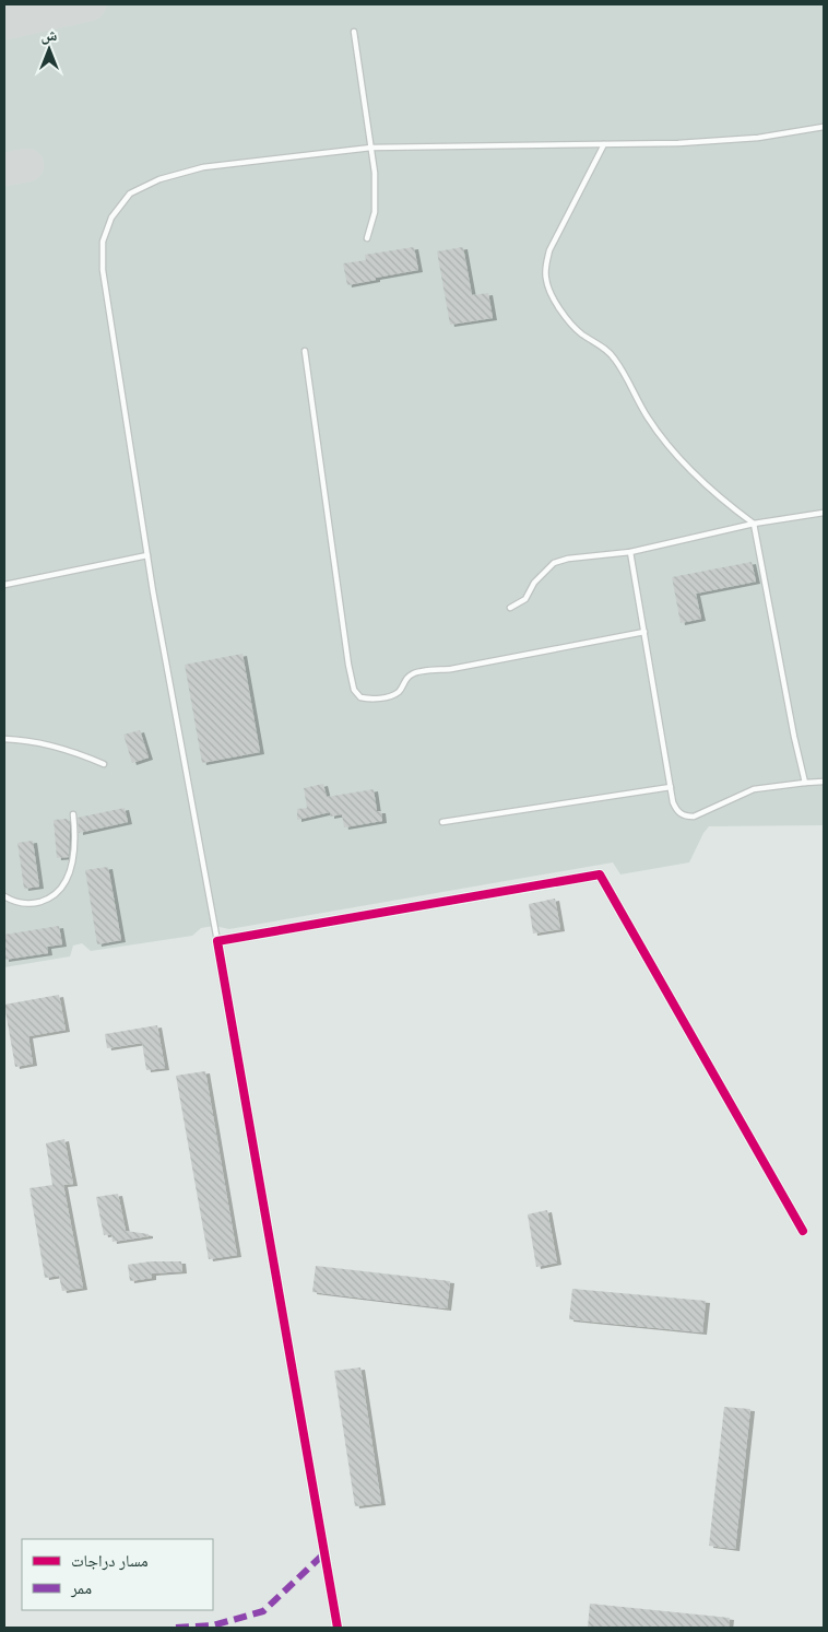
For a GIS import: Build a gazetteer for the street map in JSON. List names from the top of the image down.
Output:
{
  "legend": ["مسار دراجات", "ممر"],
  "north": "top"
}
